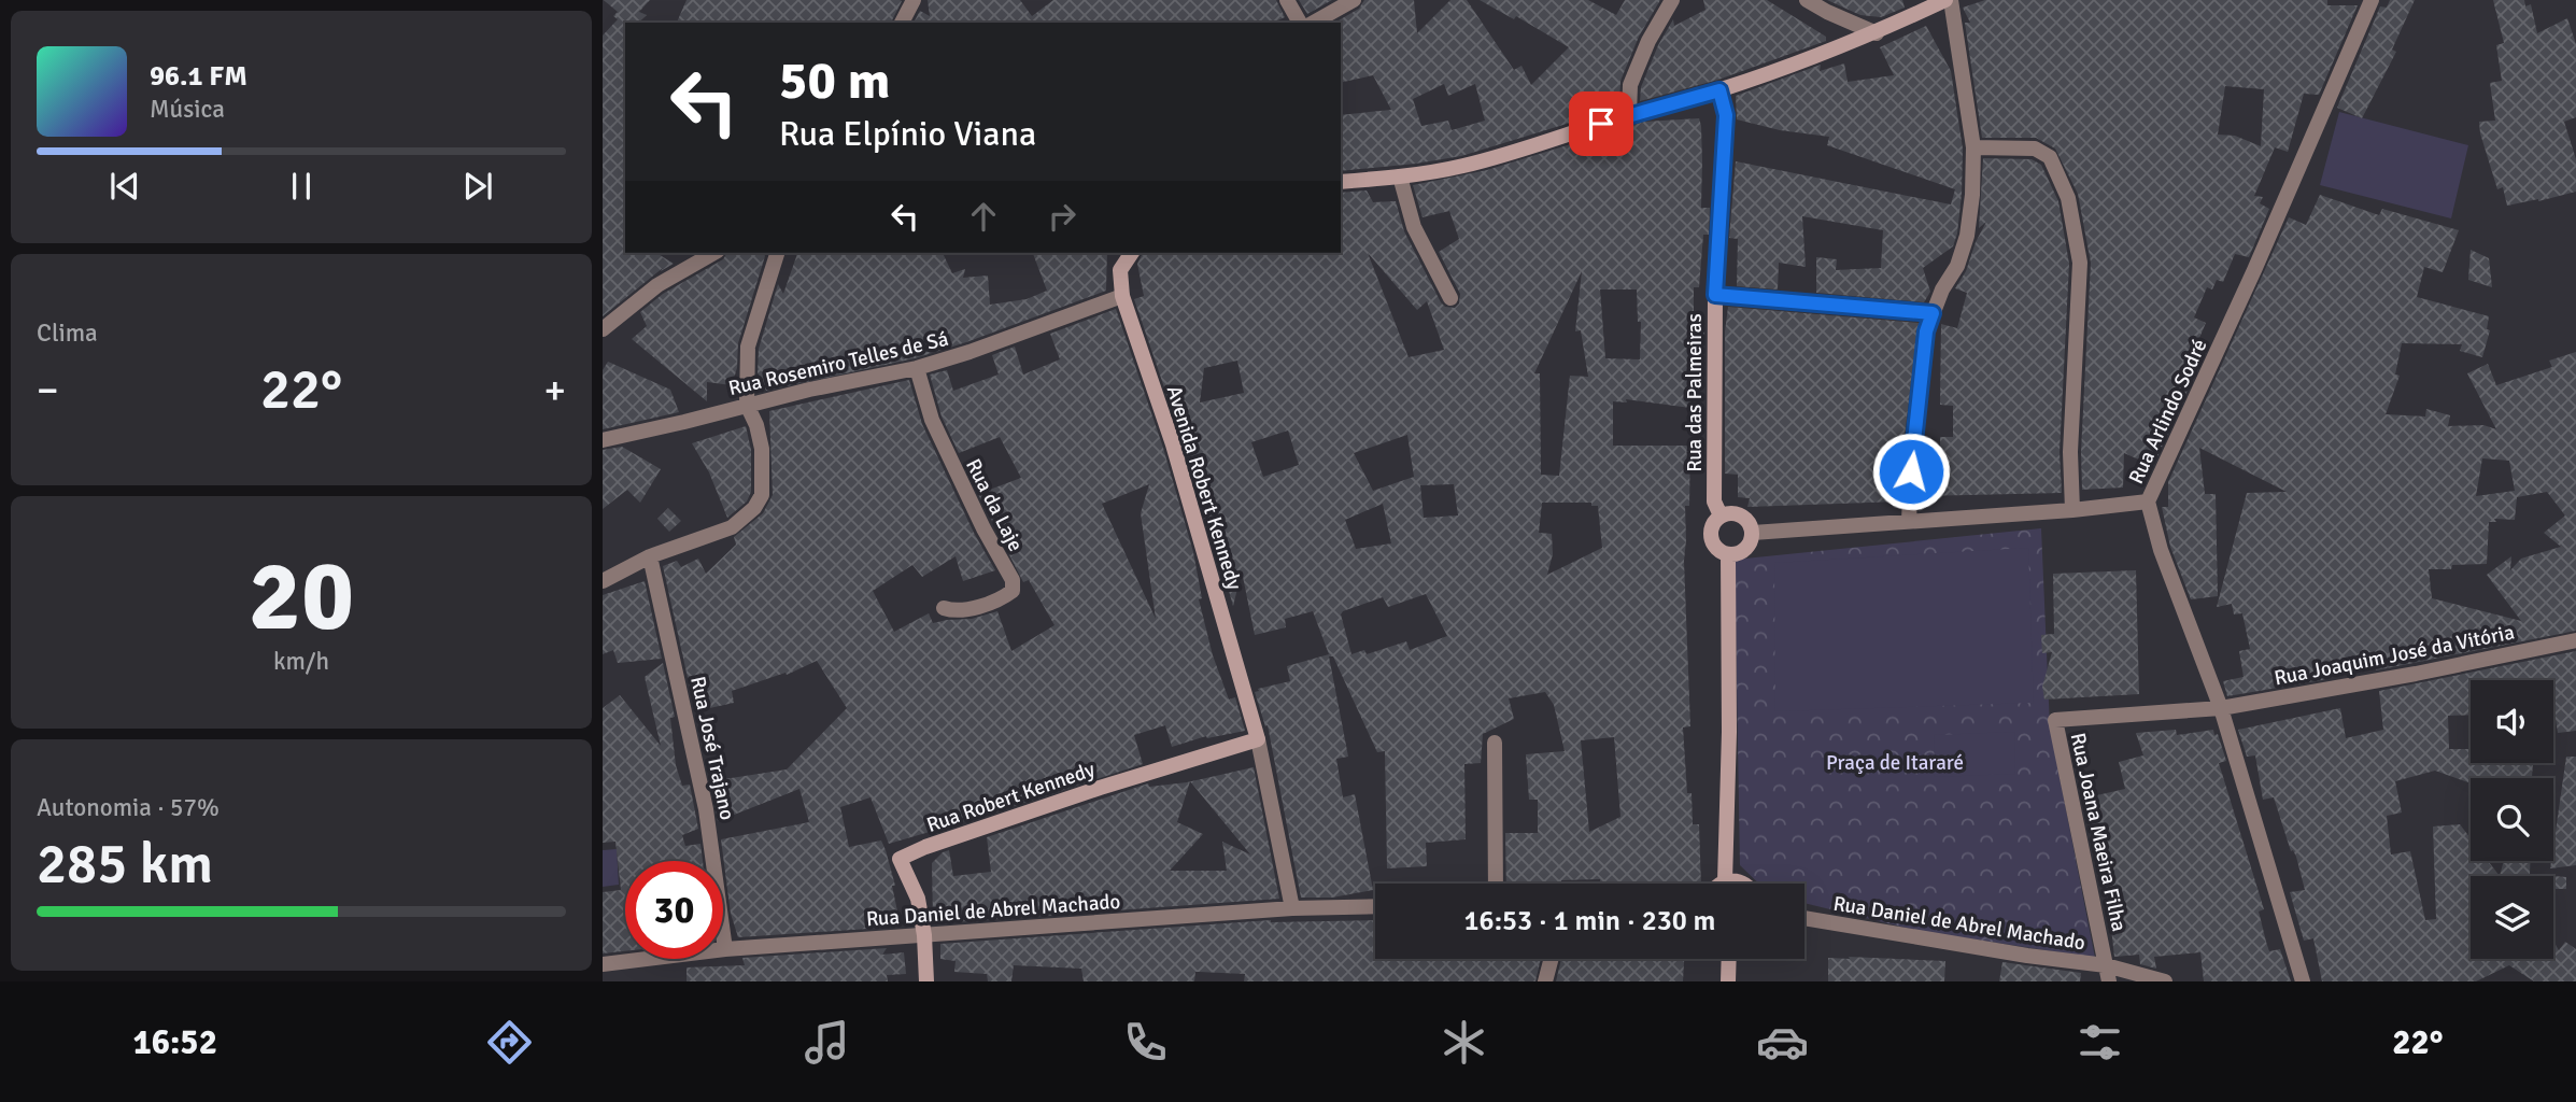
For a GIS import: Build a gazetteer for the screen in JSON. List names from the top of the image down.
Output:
{
  "streets": {
    "street": [
      "Rua Rosemiro Telles de Sá",
      "Rua das Palmeiras",
      "Rua Arlindo Sodré",
      "Avenida Robert Kennedy",
      "Rua da Laje",
      "Rua Joaquim José da Vitória",
      "Rua José Trajano",
      "Rua Robert Kennedy",
      "Rua Joana Maeira Filha",
      "Rua Daniel de Abrel Machado"
    ]
  },
  "crossings": [
    ["Rua Rosemiro Telles de Sá", "Avenida Robert Kennedy"],
    ["Rua Rosemiro Telles de Sá", "Rua da Laje"],
    ["Rua Arlindo Sodré", "Rua Joaquim José da Vitória"],
    ["Rua Arlindo Sodré", "Rua Joana Maeira Filha"],
    ["Avenida Robert Kennedy", "Rua Robert Kennedy"],
    ["Rua Joaquim José da Vitória", "Rua Joana Maeira Filha"],
    ["Rua José Trajano", "Rua Daniel de Abrel Machado"],
    ["Rua Robert Kennedy", "Rua Daniel de Abrel Machado"],
    ["Rua Joana Maeira Filha", "Rua Daniel de Abrel Machado"]
  ],
  "parks": ["Praça de Itararé"],
  "page": {
    "turn": ["50 m", "Rua Elpínio Viana"],
    "song": ["96.1 FM", "Música"],
    "tile": [
      "Clima",
      ["20", "km/h"],
      ["Autonomia · 57%", "285 km"]
    ],
    "heat": ["−", "22°", "+"],
    "limit": "30",
    "trip": "16:53 · 1 min · 230 m",
    "tabs": ["16:52", "22°"]
  }
}
